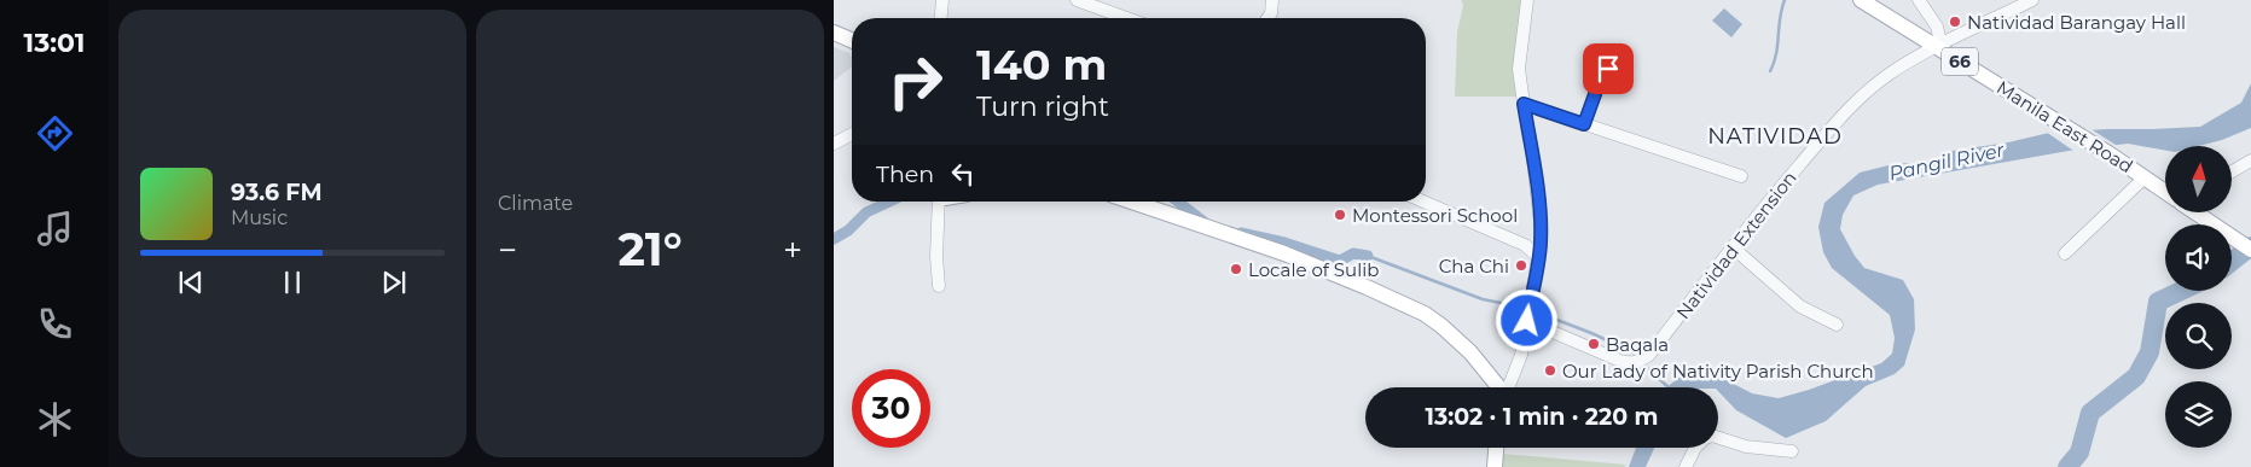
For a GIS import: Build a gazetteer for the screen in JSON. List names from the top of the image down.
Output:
{
  "streets": {
    "main road": ["66", "Manila East Road"],
    "street": ["Natividad Extension"]
  },
  "crossings": [
    ["Manila East Road", "Natividad Extension"]
  ],
  "districts": ["NATIVIDAD"],
  "water": ["Pangil River"],
  "places": [
    "Natividad Barangay Hall",
    "Montessori School",
    "Cha Chi",
    "Locale of Sulib",
    "Baqala",
    "Our Lady of Nativity Parish Church"
  ],
  "north": "top",
  "page": {
    "tabs": "13:01",
    "tile": "Climate",
    "turn": ["140 m", "Turn right"],
    "then": "Then",
    "song": ["93.6 FM", "Music"],
    "heat": ["−", "21°", "+"],
    "limit": "30",
    "trip": "13:02 · 1 min · 220 m"
  }
}
